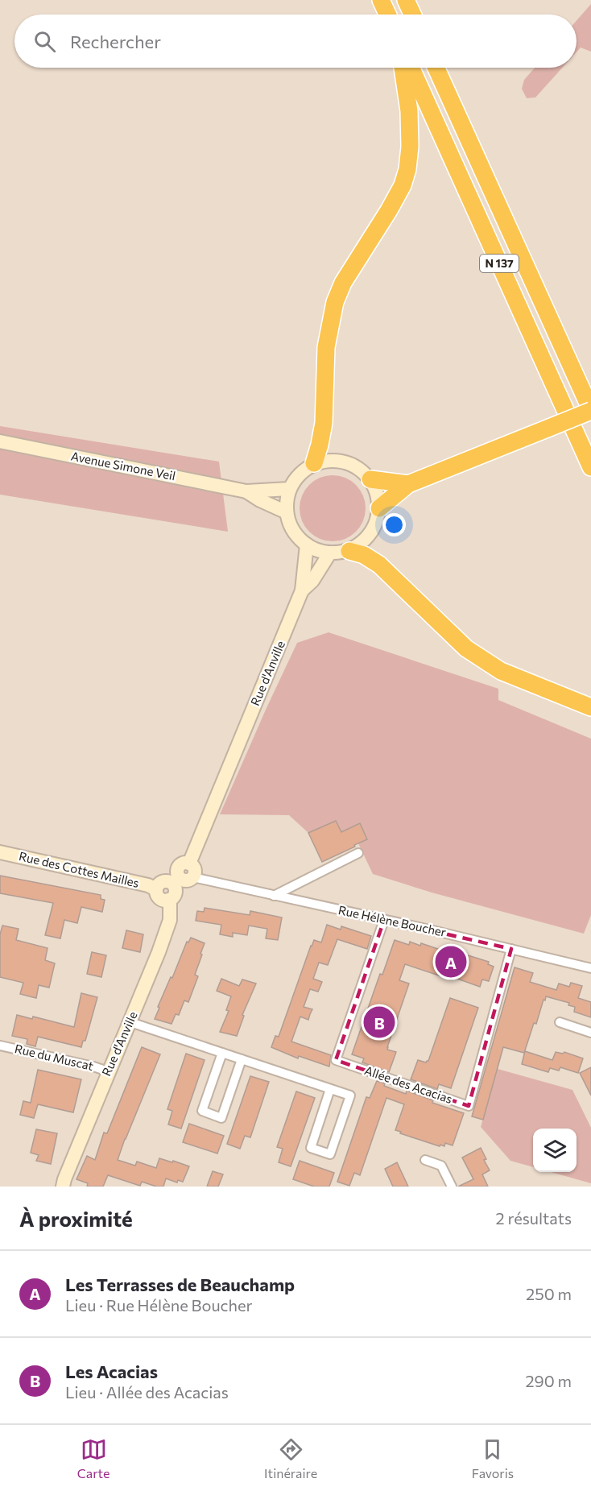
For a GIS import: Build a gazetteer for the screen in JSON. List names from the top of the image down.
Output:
{
  "streets": {
    "highway": ["N 137"],
    "street": [
      "Avenue Simone Veil",
      "Rue d'Anville",
      "Rue des Cottes Mailles",
      "Rue Hélène Boucher",
      "Rue du Muscat",
      "Allée des Acacias"
    ]
  },
  "crossings": [
    ["Avenue Simone Veil", "Rue d'Anville"],
    ["Rue d'Anville", "Rue des Cottes Mailles"],
    ["Rue d'Anville", "Rue Hélène Boucher"],
    ["Rue d'Anville", "Rue du Muscat"],
    ["Rue des Cottes Mailles", "Rue Hélène Boucher"],
    ["Rue Hélène Boucher", "Allée des Acacias"]
  ],
  "page": {
    "search": "Rechercher",
    "pins": ["A", "B"],
    "heading": ["À proximité", "2 résultats"],
    "list": [
      {
        "mark": "A",
        "name": "Les Terrasses de Beauchamp",
        "note": "Lieu · Rue Hélène Boucher",
        "value": "250 m"
      },
      {
        "mark": "B",
        "name": "Les Acacias",
        "note": "Lieu · Allée des Acacias",
        "value": "290 m"
      }
    ],
    "nav": ["Carte", "Itinéraire", "Favoris"]
  }
}
